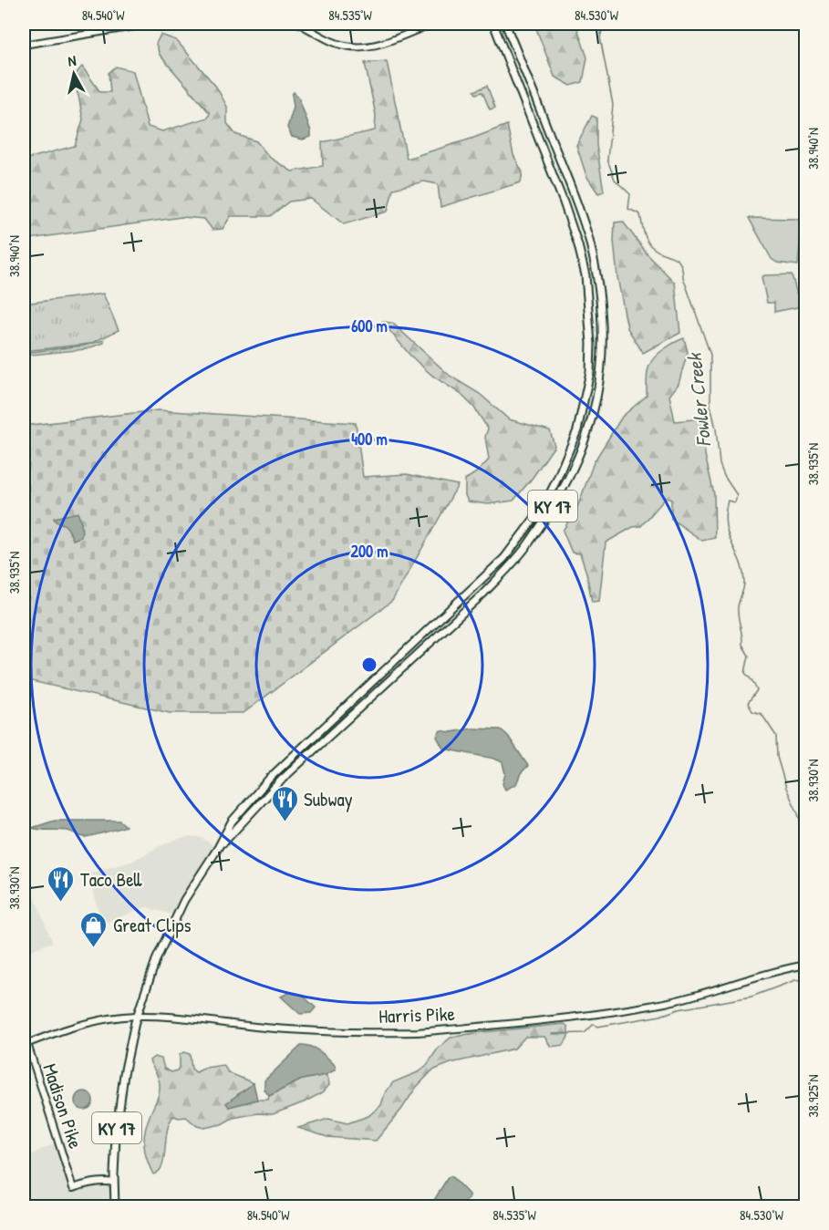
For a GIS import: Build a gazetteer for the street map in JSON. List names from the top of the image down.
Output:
{
  "streets": {
    "main road": ["KY 17", "Harris Pike", "Madison Pike"]
  },
  "crossings": [
    ["KY 17", "Harris Pike"],
    ["KY 17", "Madison Pike"],
    ["Harris Pike", "Madison Pike"]
  ],
  "water": ["Fowler Creek"],
  "places": {
    "restaurant": ["Subway", "Taco Bell"],
    "shop": ["Great Clips"]
  },
  "north": "top",
  "coordinates": [
    "84.540°W",
    "84.535°W",
    "84.530°W",
    "38.940°N",
    "38.935°N",
    "38.930°N",
    "38.925°N"
  ],
  "rings": ["600 m", "400 m", "200 m"]
}
